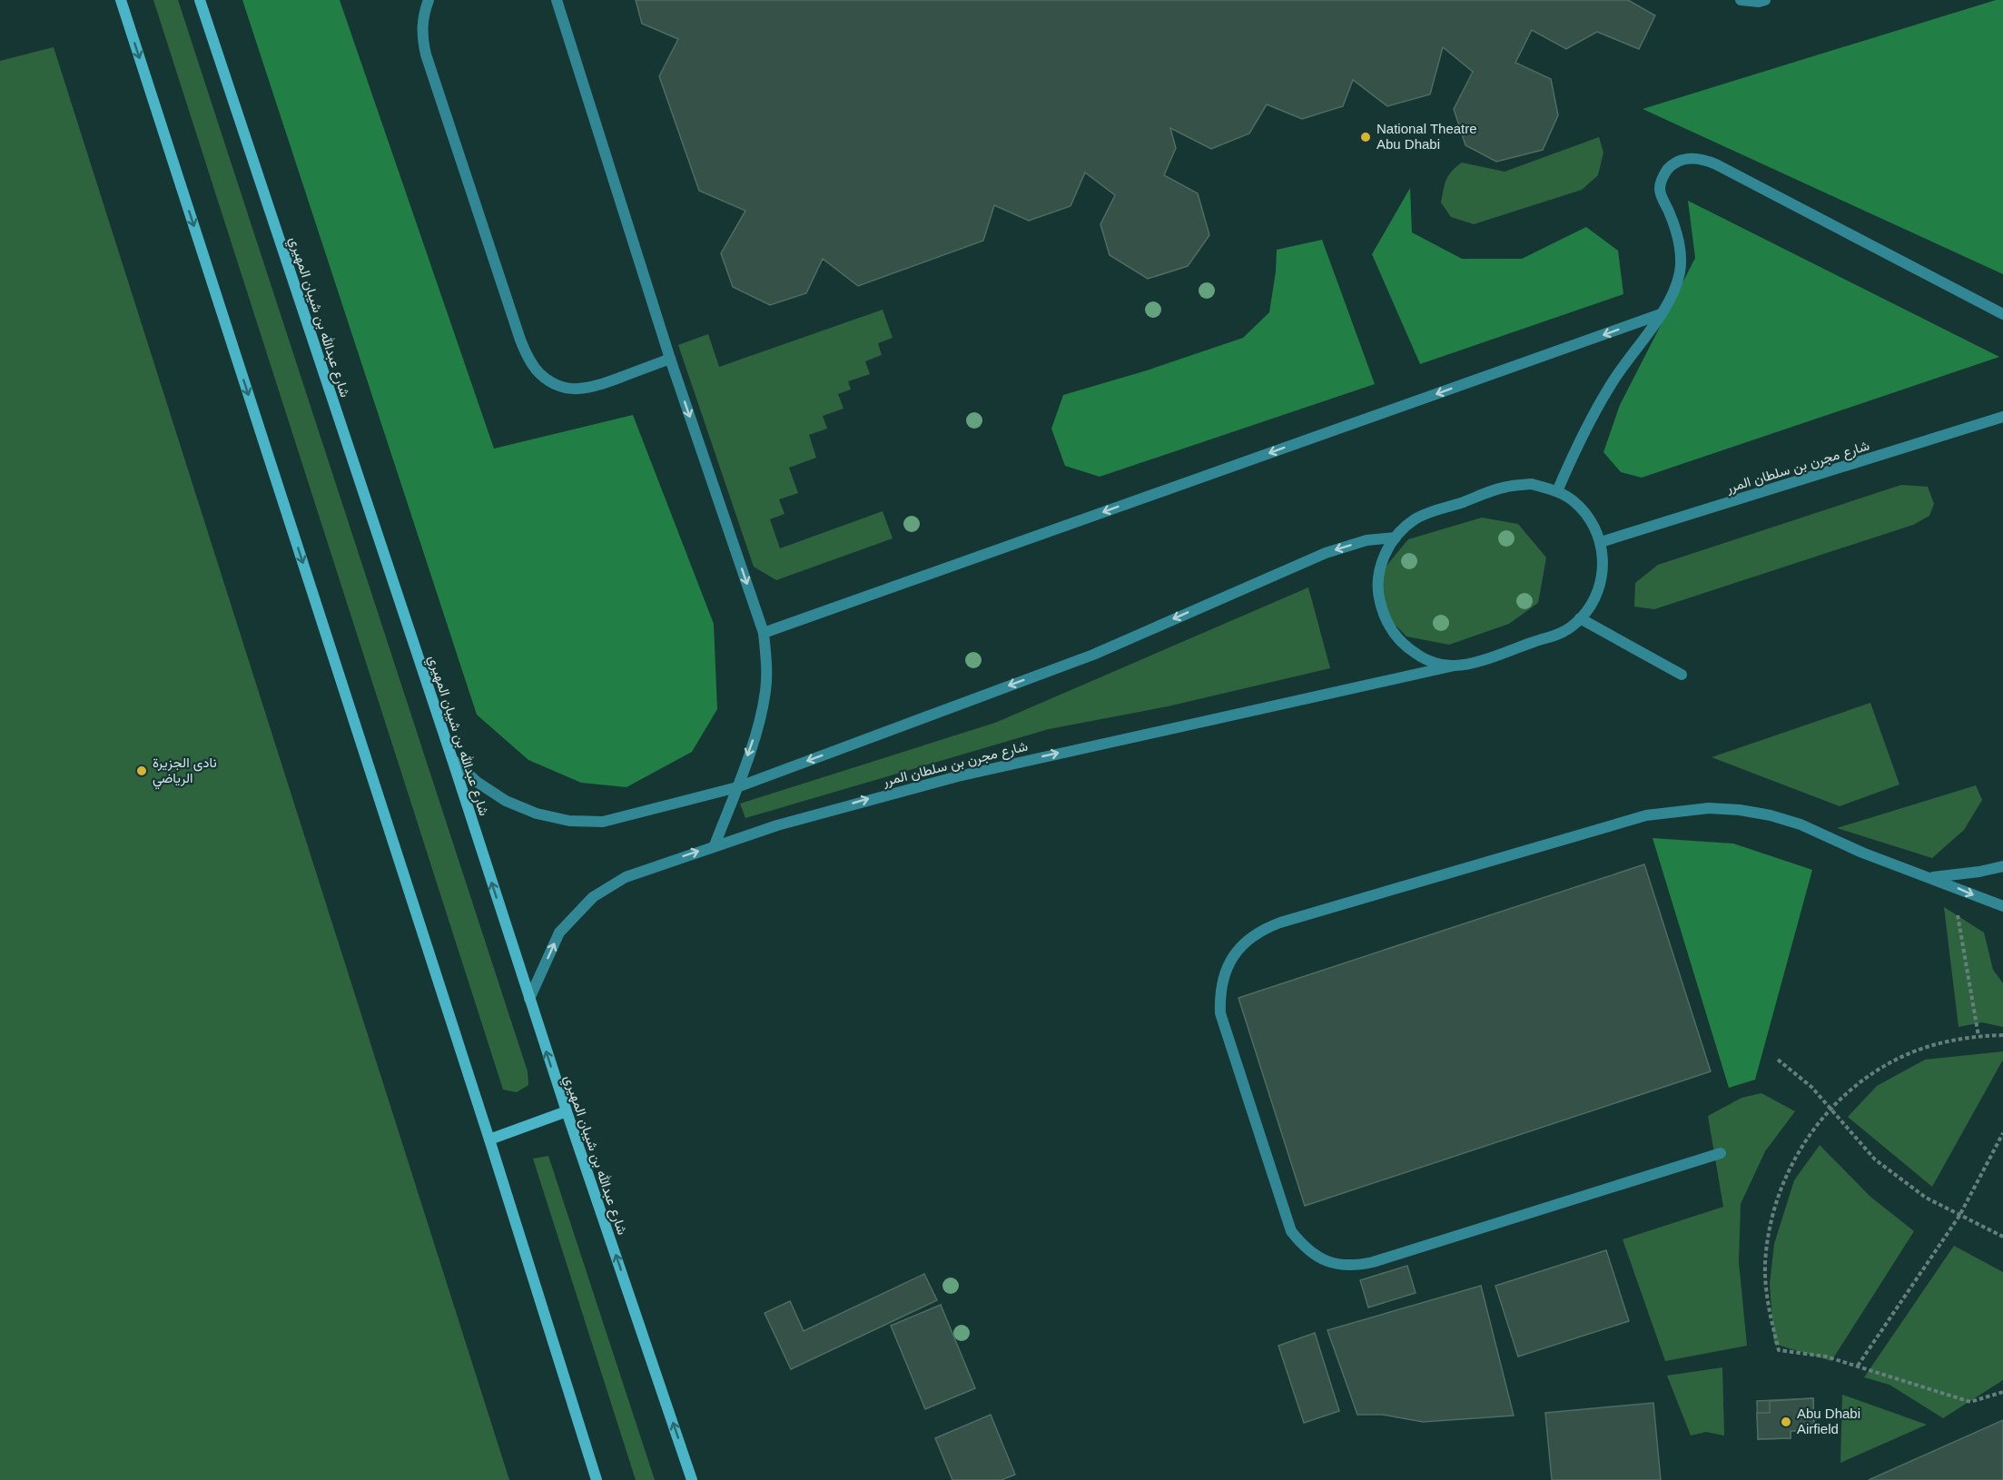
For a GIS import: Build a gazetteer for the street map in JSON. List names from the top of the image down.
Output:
{
  "streets": {
    "street": ["شارع عبدالله بن شيبان المهيري", "شارع مجرن بن سلطان المرر"]
  },
  "crossings": [
    ["شارع عبدالله بن شيبان المهيري", "شارع مجرن بن سلطان المرر"]
  ],
  "places": ["National Theatre Abu Dhabi", "نادى الجزيرة الرياضي", "Abu Dhabi Airfield"]
}
